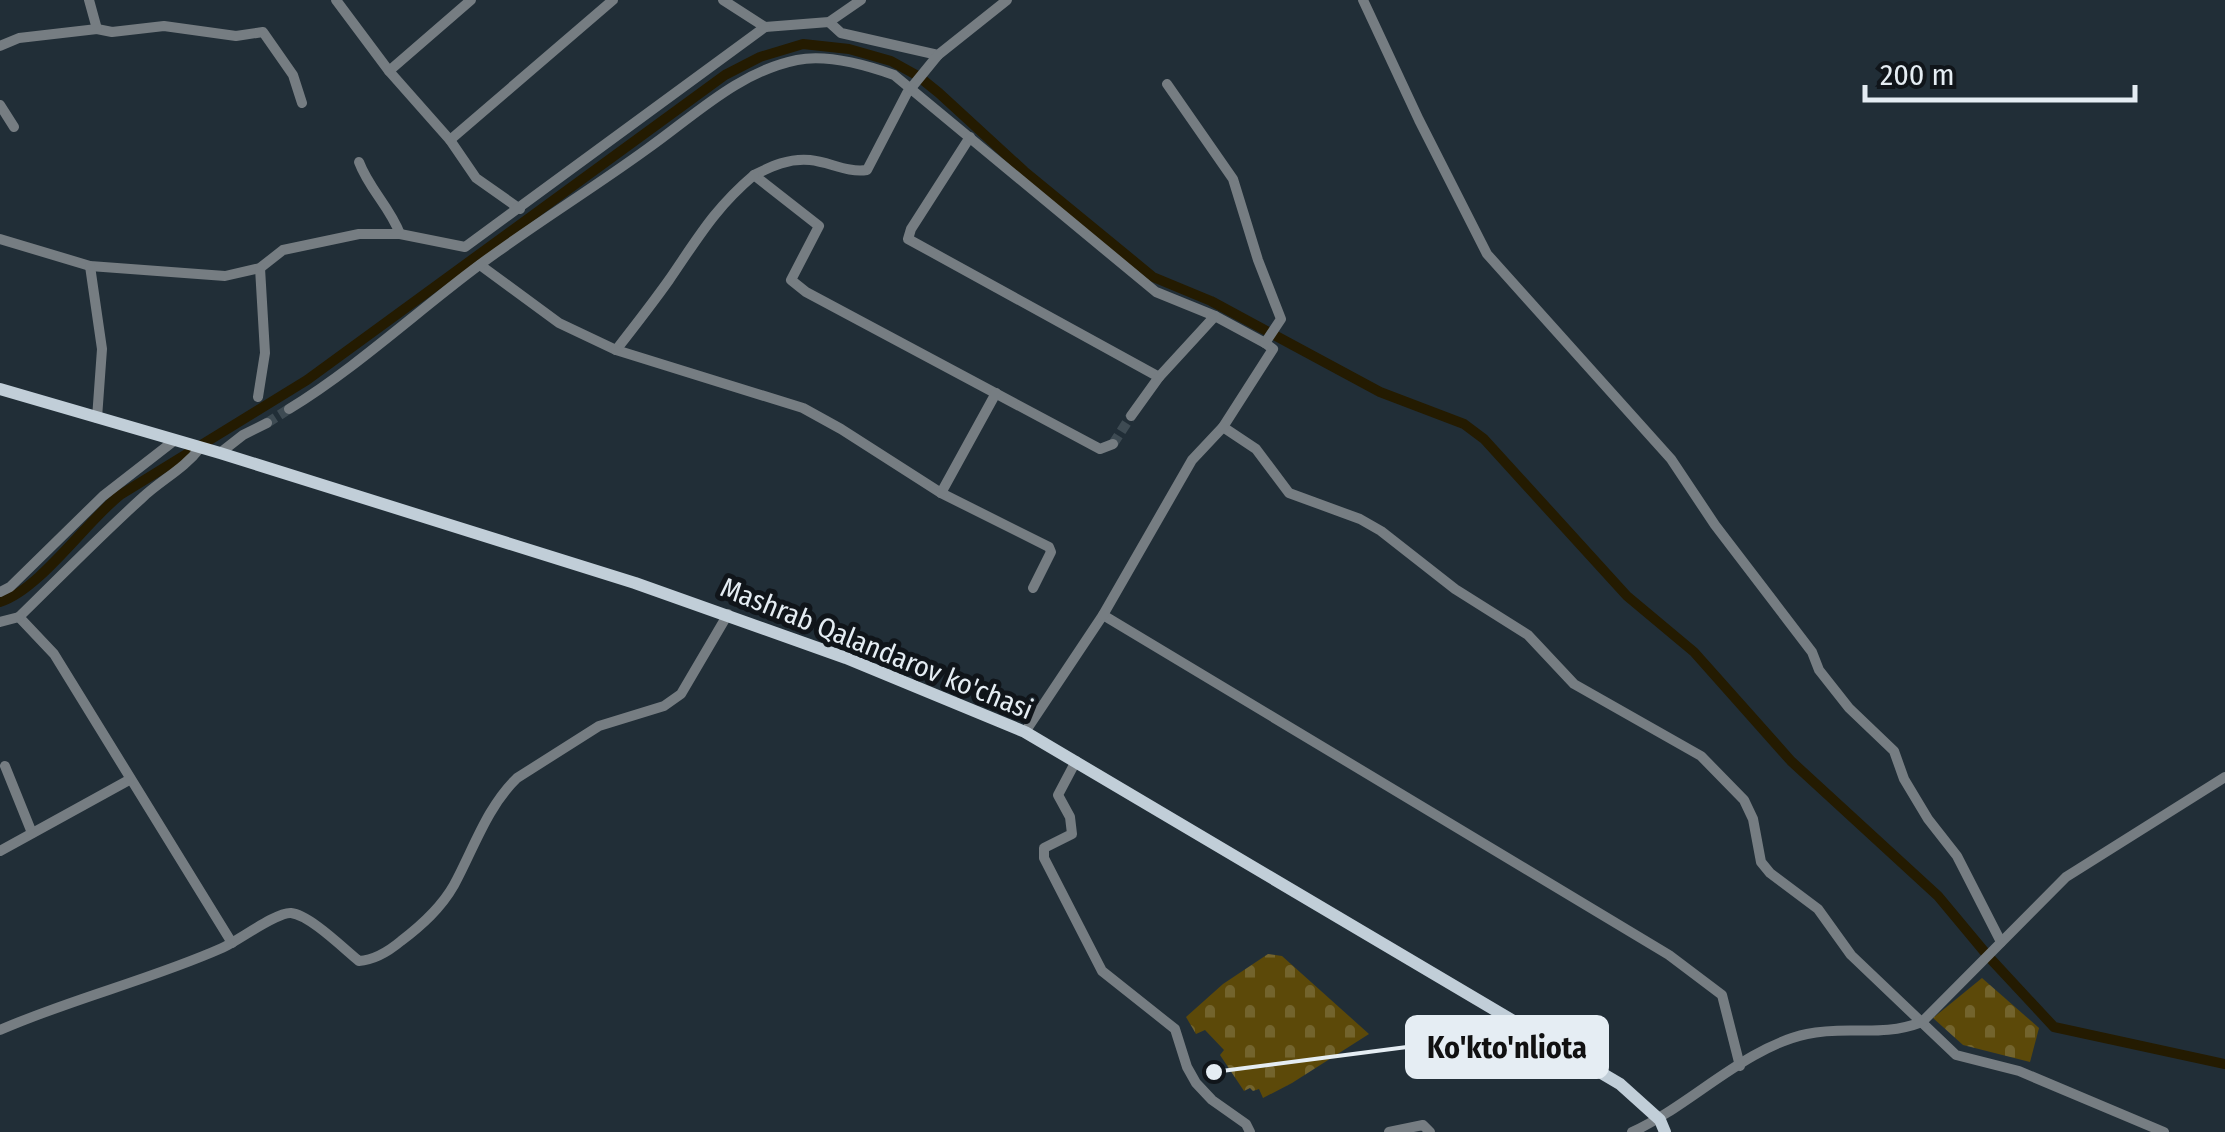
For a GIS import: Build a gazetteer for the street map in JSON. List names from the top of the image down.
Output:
{
  "streets": {
    "main road": ["Mashrab Qalandarov ko'chasi"]
  },
  "places": ["Ko'kto'nliota"],
  "scale_bar": "200 m"
}
